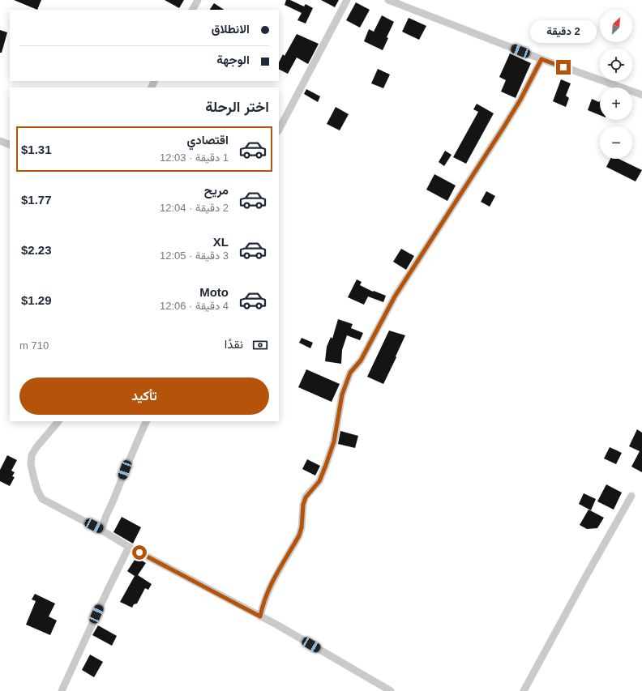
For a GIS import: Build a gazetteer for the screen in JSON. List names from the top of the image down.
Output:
{
  "north": "top right",
  "page": {
    "map_buttons": ["+", "−"],
    "banner": ["الانطلاق", "الوجهة"],
    "bubble": "2 دقيقة",
    "heading": "اختر الرحلة",
    "list": [
      {
        "name": "اقتصادي",
        "note": "1 دقيقة · 12:03",
        "value": "$1.31"
      },
      {
        "name": "مريح",
        "note": "2 دقيقة · 12:04",
        "value": "$1.77"
      },
      {
        "name": "XL",
        "note": "3 دقيقة · 12:05",
        "value": "$2.23"
      },
      {
        "name": "Moto",
        "note": "4 دقيقة · 12:06",
        "value": "$1.29"
      }
    ],
    "pay": ["نقدًا", "710 m"],
    "buttons": "تأكيد"
  }
}
